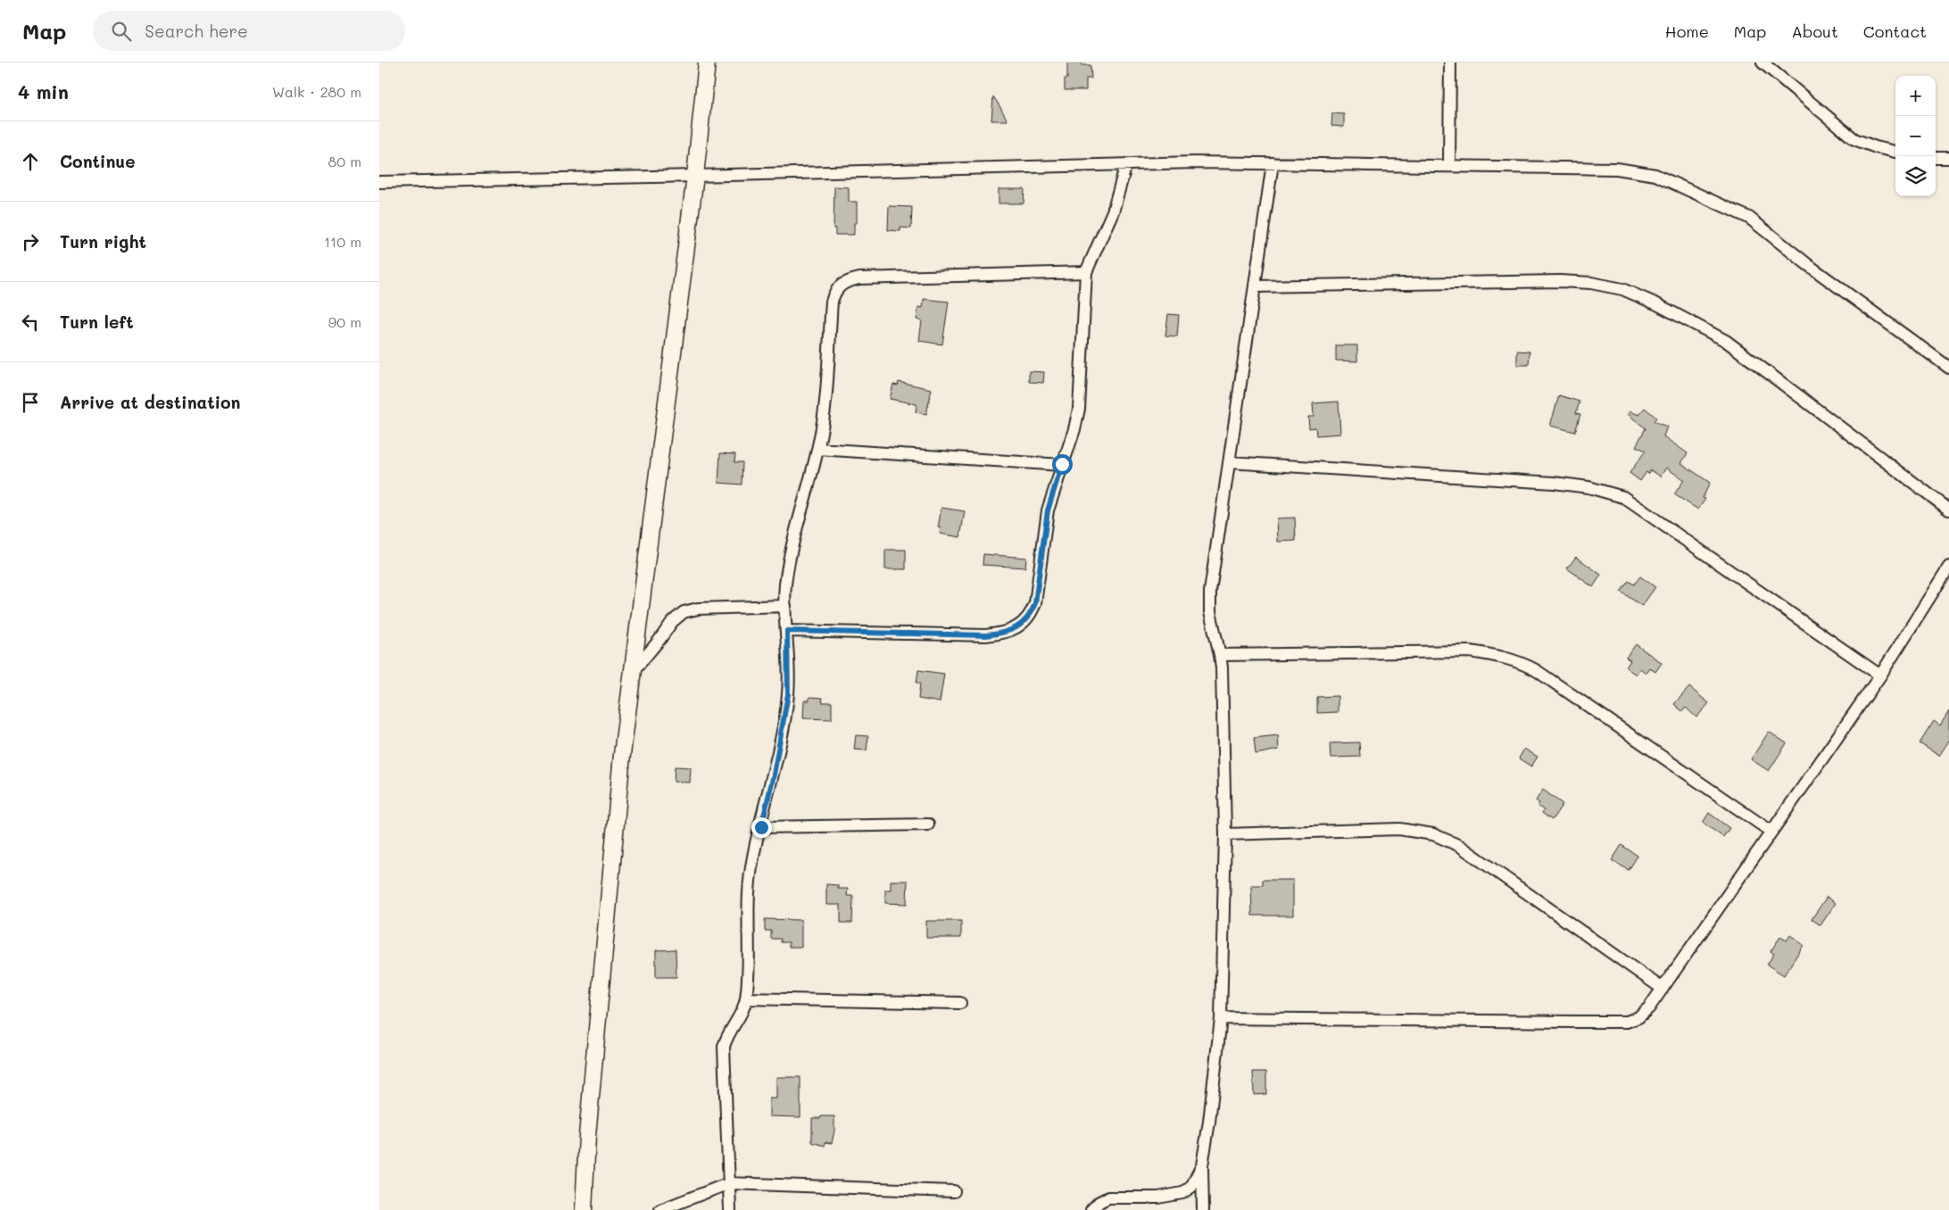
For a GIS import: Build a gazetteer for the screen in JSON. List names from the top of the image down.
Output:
{
  "page": {
    "header": "Map",
    "search": "Search here",
    "nav": [
      "Home",
      "Map",
      "About",
      "Contact"
    ],
    "heading": ["4 min", "Walk · 280 m"],
    "map_buttons": ["+", "−"],
    "list": [
      ["Continue", "80 m"],
      ["Turn right", "110 m"],
      ["Turn left", "90 m"],
      "Arrive at destination"
    ]
  }
}
